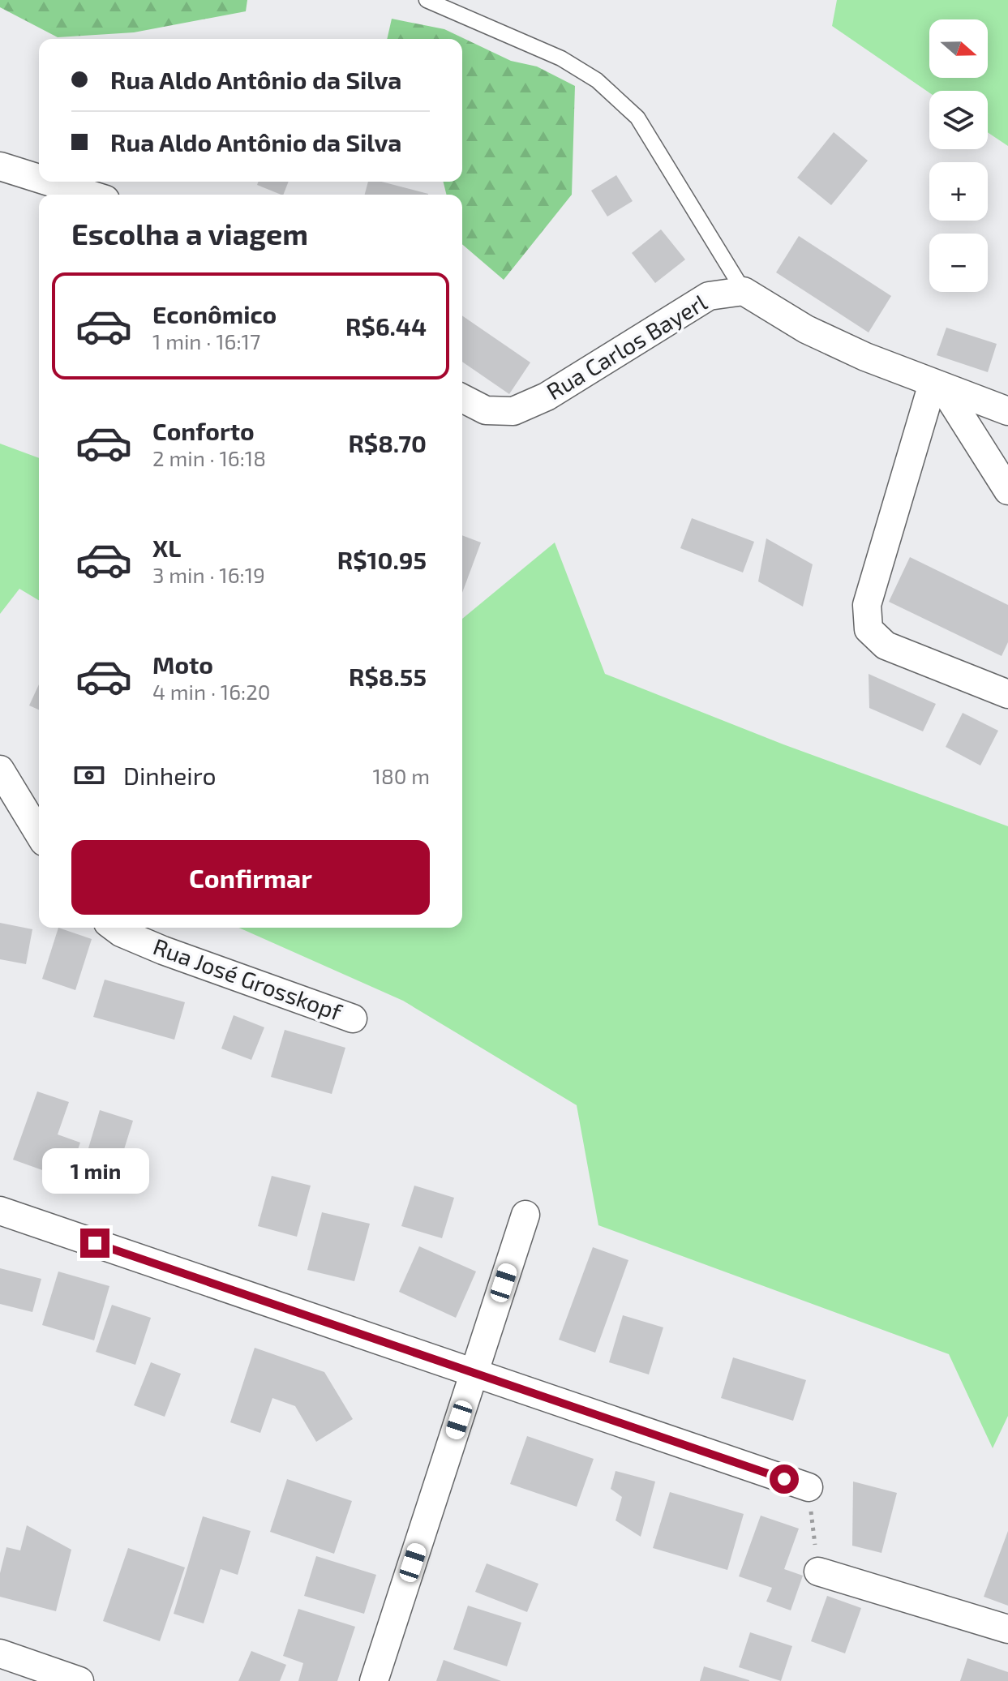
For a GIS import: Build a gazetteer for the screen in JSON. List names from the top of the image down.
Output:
{
  "streets": {
    "street": ["Rua Carlos Bayerl", "Rua José Grosskopf"]
  },
  "north": "right",
  "page": {
    "map_buttons": ["+", "−"],
    "banner": ["Rua Aldo Antônio da Silva", "Rua Aldo Antônio da Silva"],
    "heading": "Escolha a viagem",
    "list": [
      {
        "name": "Econômico",
        "note": "1 min · 16:17",
        "value": "R$6.44"
      },
      {
        "name": "Conforto",
        "note": "2 min · 16:18",
        "value": "R$8.70"
      },
      {
        "name": "XL",
        "note": "3 min · 16:19",
        "value": "R$10.95"
      },
      {
        "name": "Moto",
        "note": "4 min · 16:20",
        "value": "R$8.55"
      }
    ],
    "pay": ["Dinheiro", "180 m"],
    "buttons": "Confirmar",
    "bubble": "1 min"
  }
}
